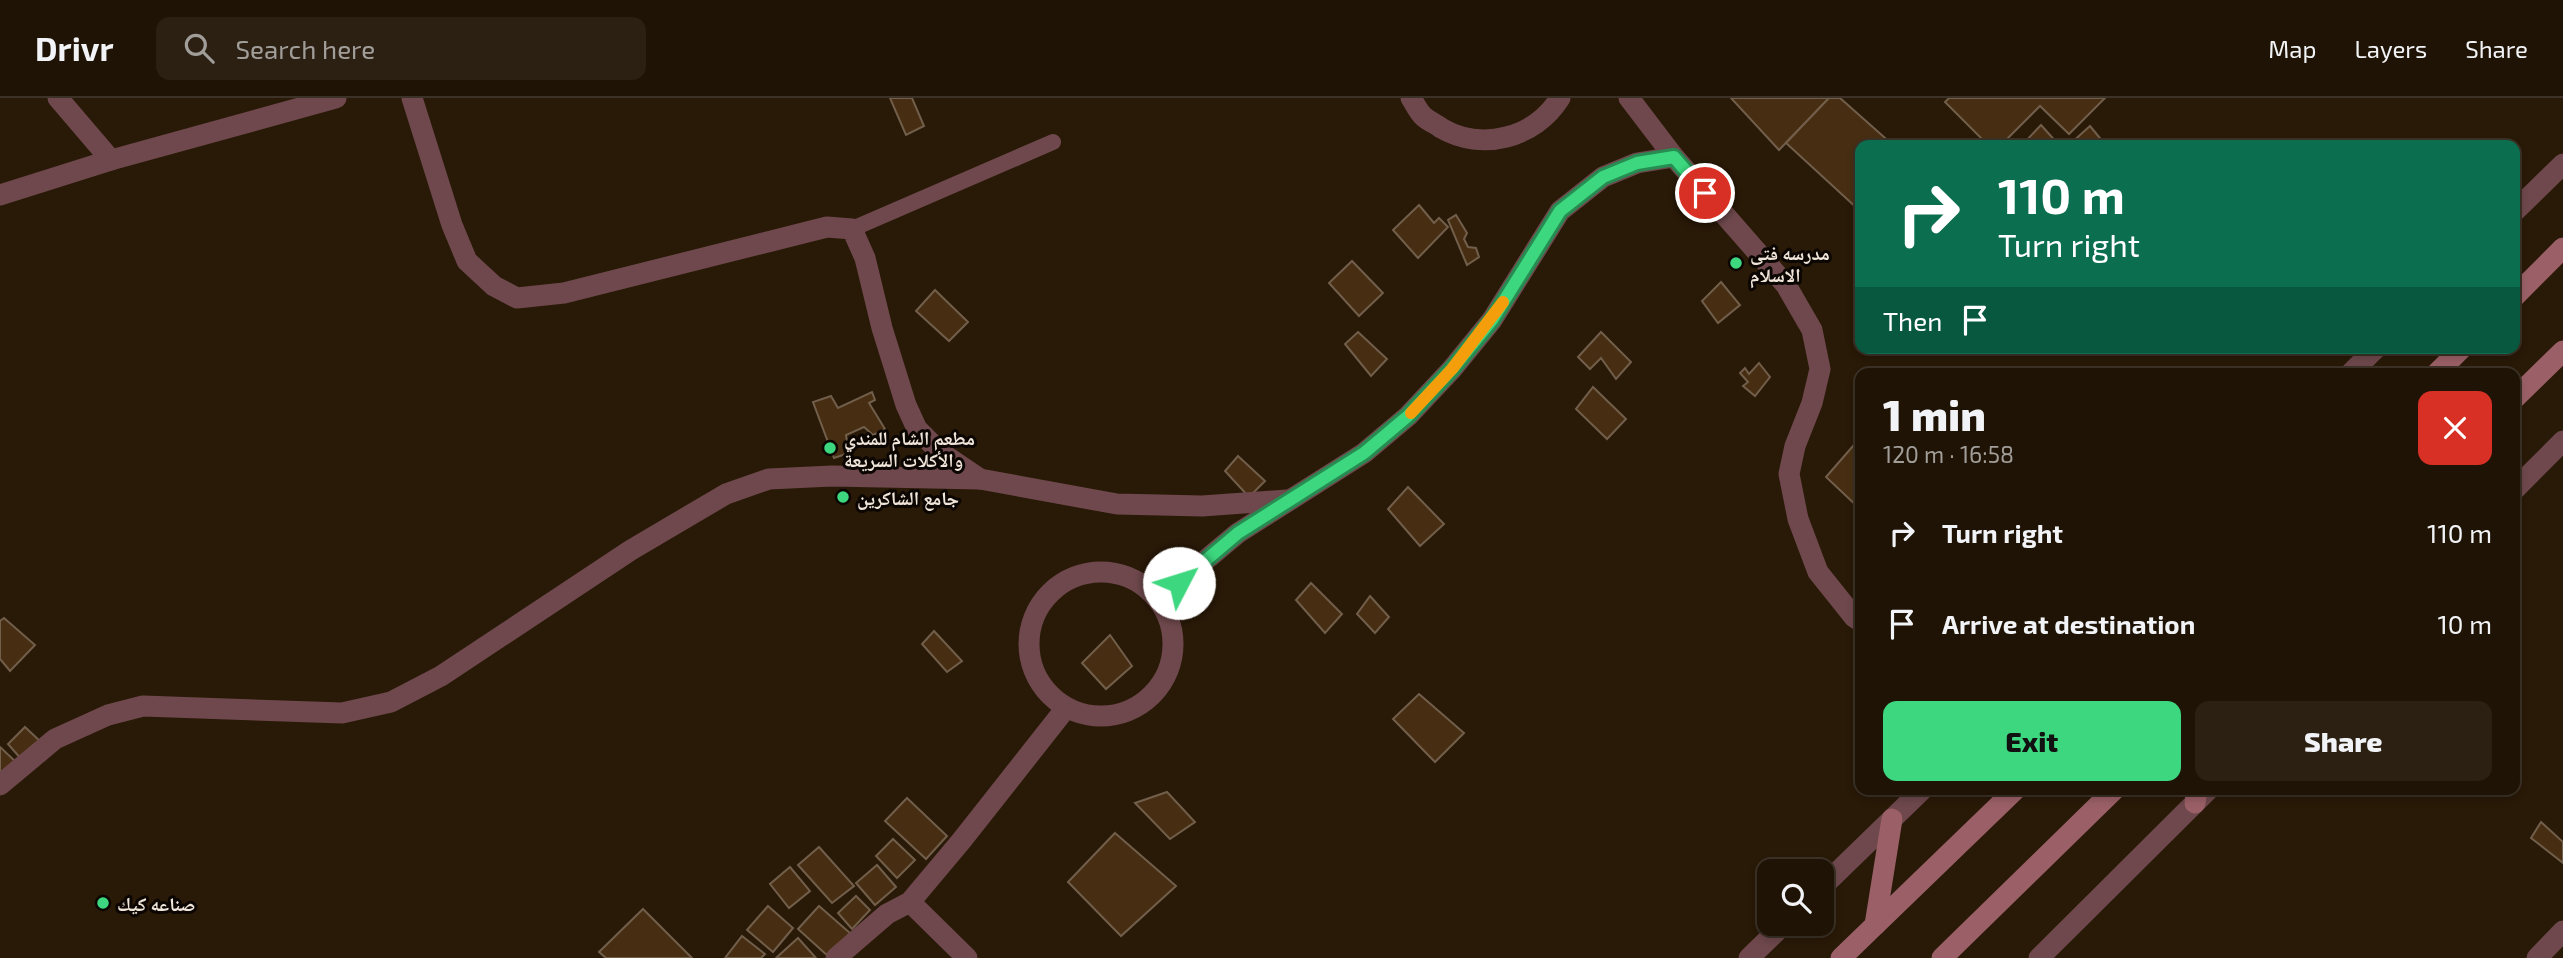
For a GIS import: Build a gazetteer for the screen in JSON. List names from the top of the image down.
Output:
{
  "places": [
    "مدرسه فتى الاسلام",
    "مطعم الشام للمندي والأكلات السريعة",
    "جامع الشاكرين",
    "صناعه كيك"
  ],
  "page": {
    "header": "Drivr",
    "search": "Search here",
    "nav": ["Map", "Layers", "Share"],
    "turn": ["110 m", "Turn right"],
    "then": "Then",
    "heading": ["1 min", "120 m · 16:58"],
    "list": [
      {
        "name": "Turn right",
        "value": "110 m"
      },
      {
        "name": "Arrive at destination",
        "value": "10 m"
      }
    ],
    "buttons": ["Exit", "Share"]
  }
}
